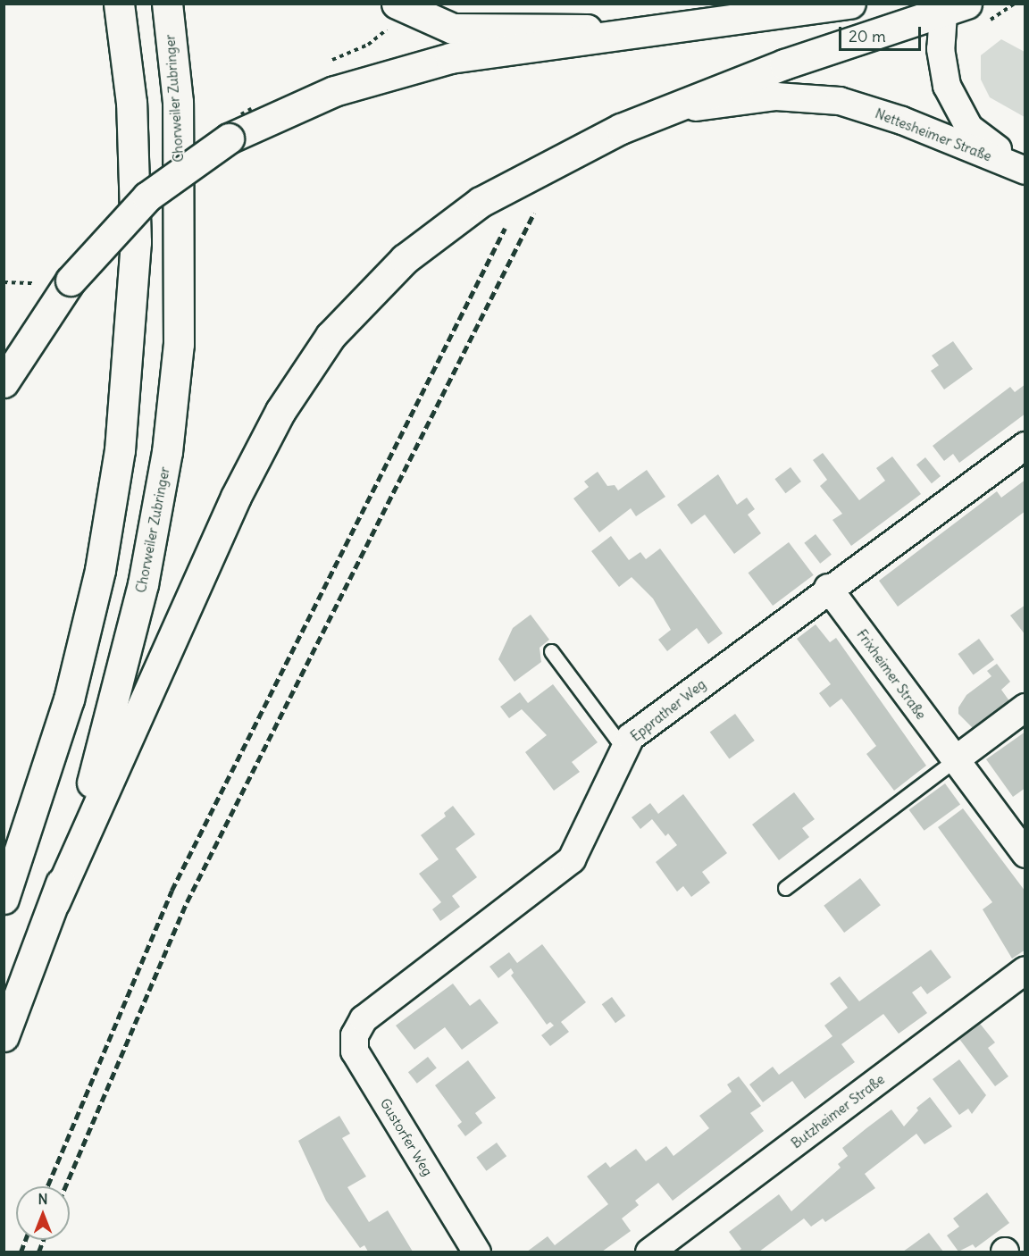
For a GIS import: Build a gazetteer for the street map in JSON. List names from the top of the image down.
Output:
{
  "streets": {
    "main road": ["Chorweiler Zubringer"],
    "street": [
      "Nettesheimer Straße",
      "Frixheimer Straße",
      "Epprather Weg",
      "Butzheimer Straße",
      "Gustorfer Weg"
    ]
  },
  "crossings": [
    ["Frixheimer Straße", "Epprather Weg"],
    ["Epprather Weg", "Gustorfer Weg"]
  ],
  "scale_bar": "20 m",
  "north": "top"
}
